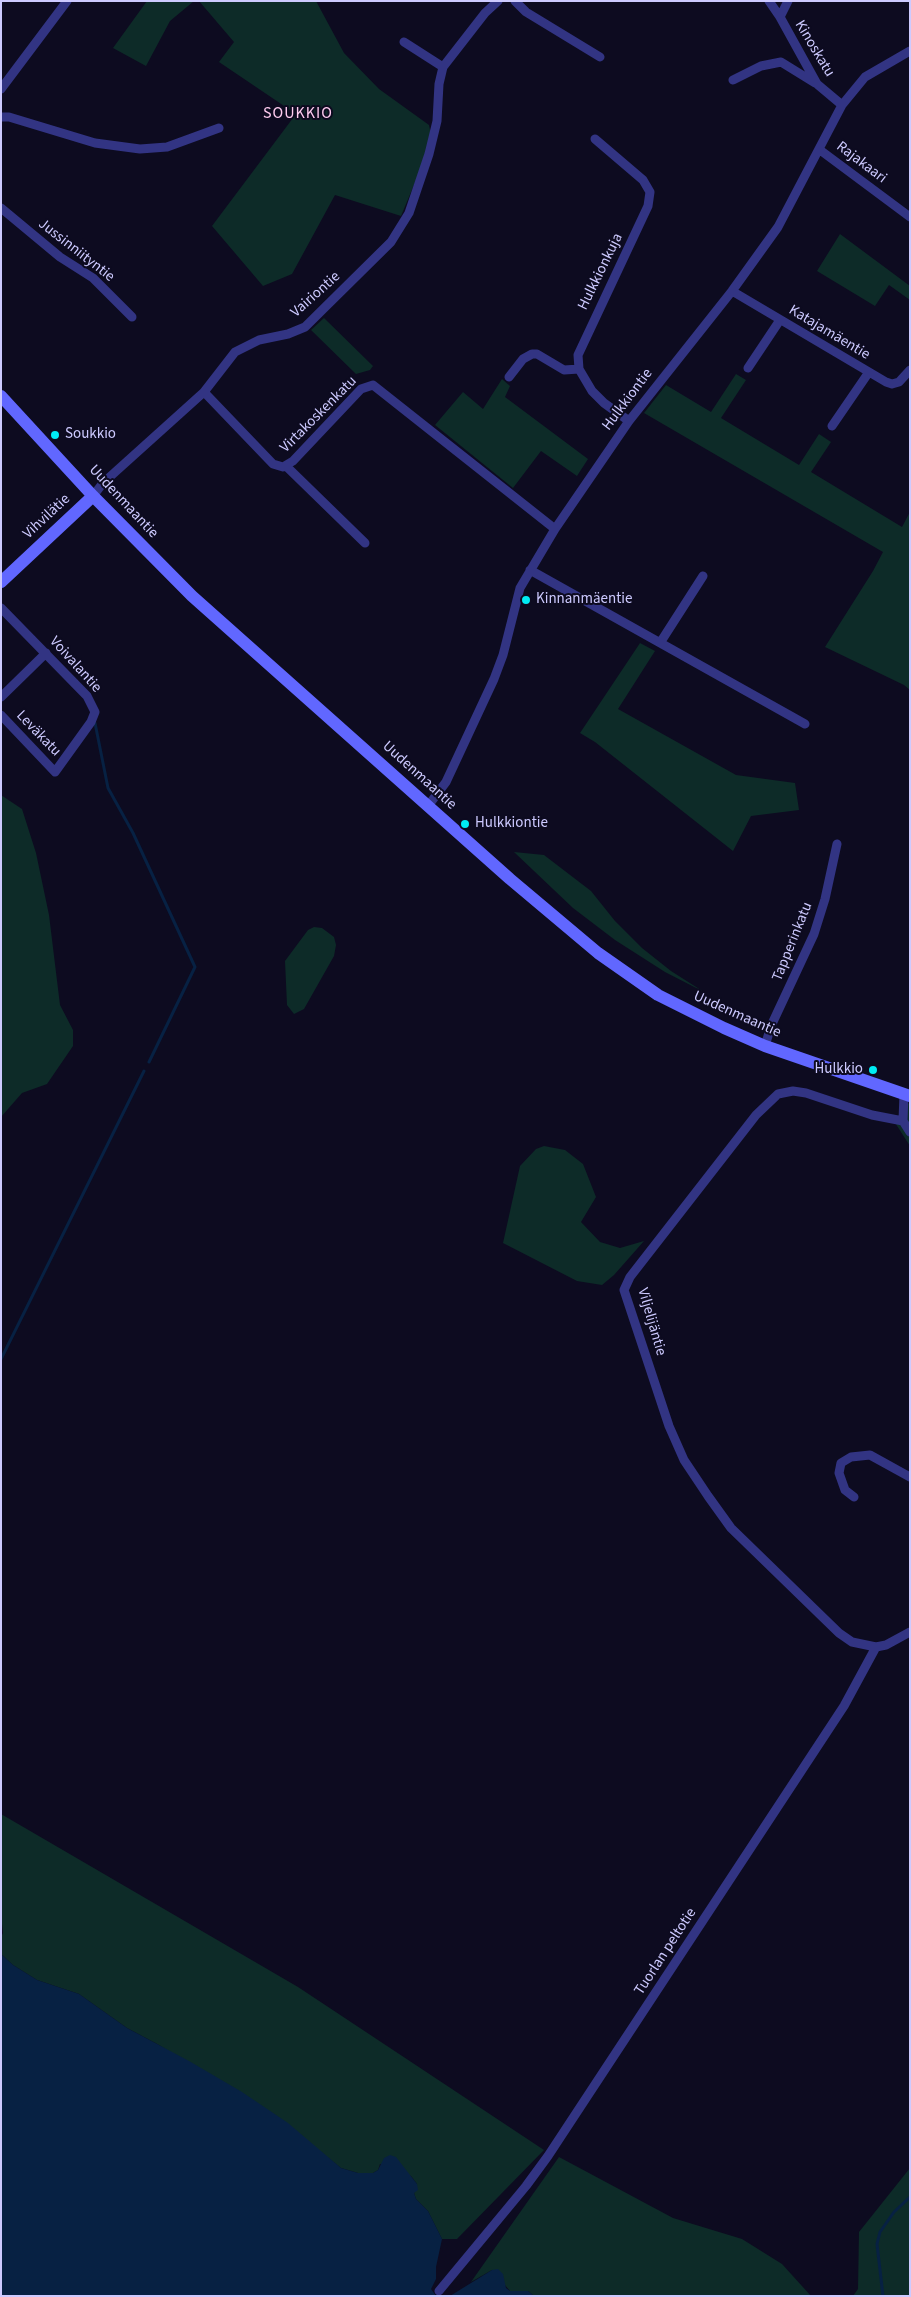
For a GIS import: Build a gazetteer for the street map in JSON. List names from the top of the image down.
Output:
{
  "streets": {
    "main road": ["Uudenmaantie", "Vihvilätie"],
    "street": [
      "Kinoskatu",
      "Rajakaari",
      "Jussinniityntie",
      "Hulkkionkuja",
      "Vairiontie",
      "Katajamäentie",
      "Hulkkiontie",
      "Virtakoskenkatu",
      "Voivalantie",
      "Leväkatu",
      "Tapperinkatu",
      "Viljelijäntie",
      "Tuorlan peltotie"
    ]
  },
  "crossings": [
    ["Kinoskatu", "Hulkkiontie"],
    ["Rajakaari", "Hulkkiontie"],
    ["Vairiontie", "Virtakoskenkatu"],
    ["Vairiontie", "Uudenmaantie"],
    ["Vairiontie", "Vihvilätie"],
    ["Katajamäentie", "Hulkkiontie"],
    ["Hulkkiontie", "Virtakoskenkatu"],
    ["Hulkkiontie", "Uudenmaantie"],
    ["Uudenmaantie", "Vihvilätie"],
    ["Uudenmaantie", "Tapperinkatu"],
    ["Voivalantie", "Leväkatu"],
    ["Viljelijäntie", "Tuorlan peltotie"]
  ],
  "districts": ["SOUKKIO"],
  "places": [
    "Soukkio",
    "Kinnanmäentie",
    "Hulkkiontie",
    "Hulkkio"
  ]
}
